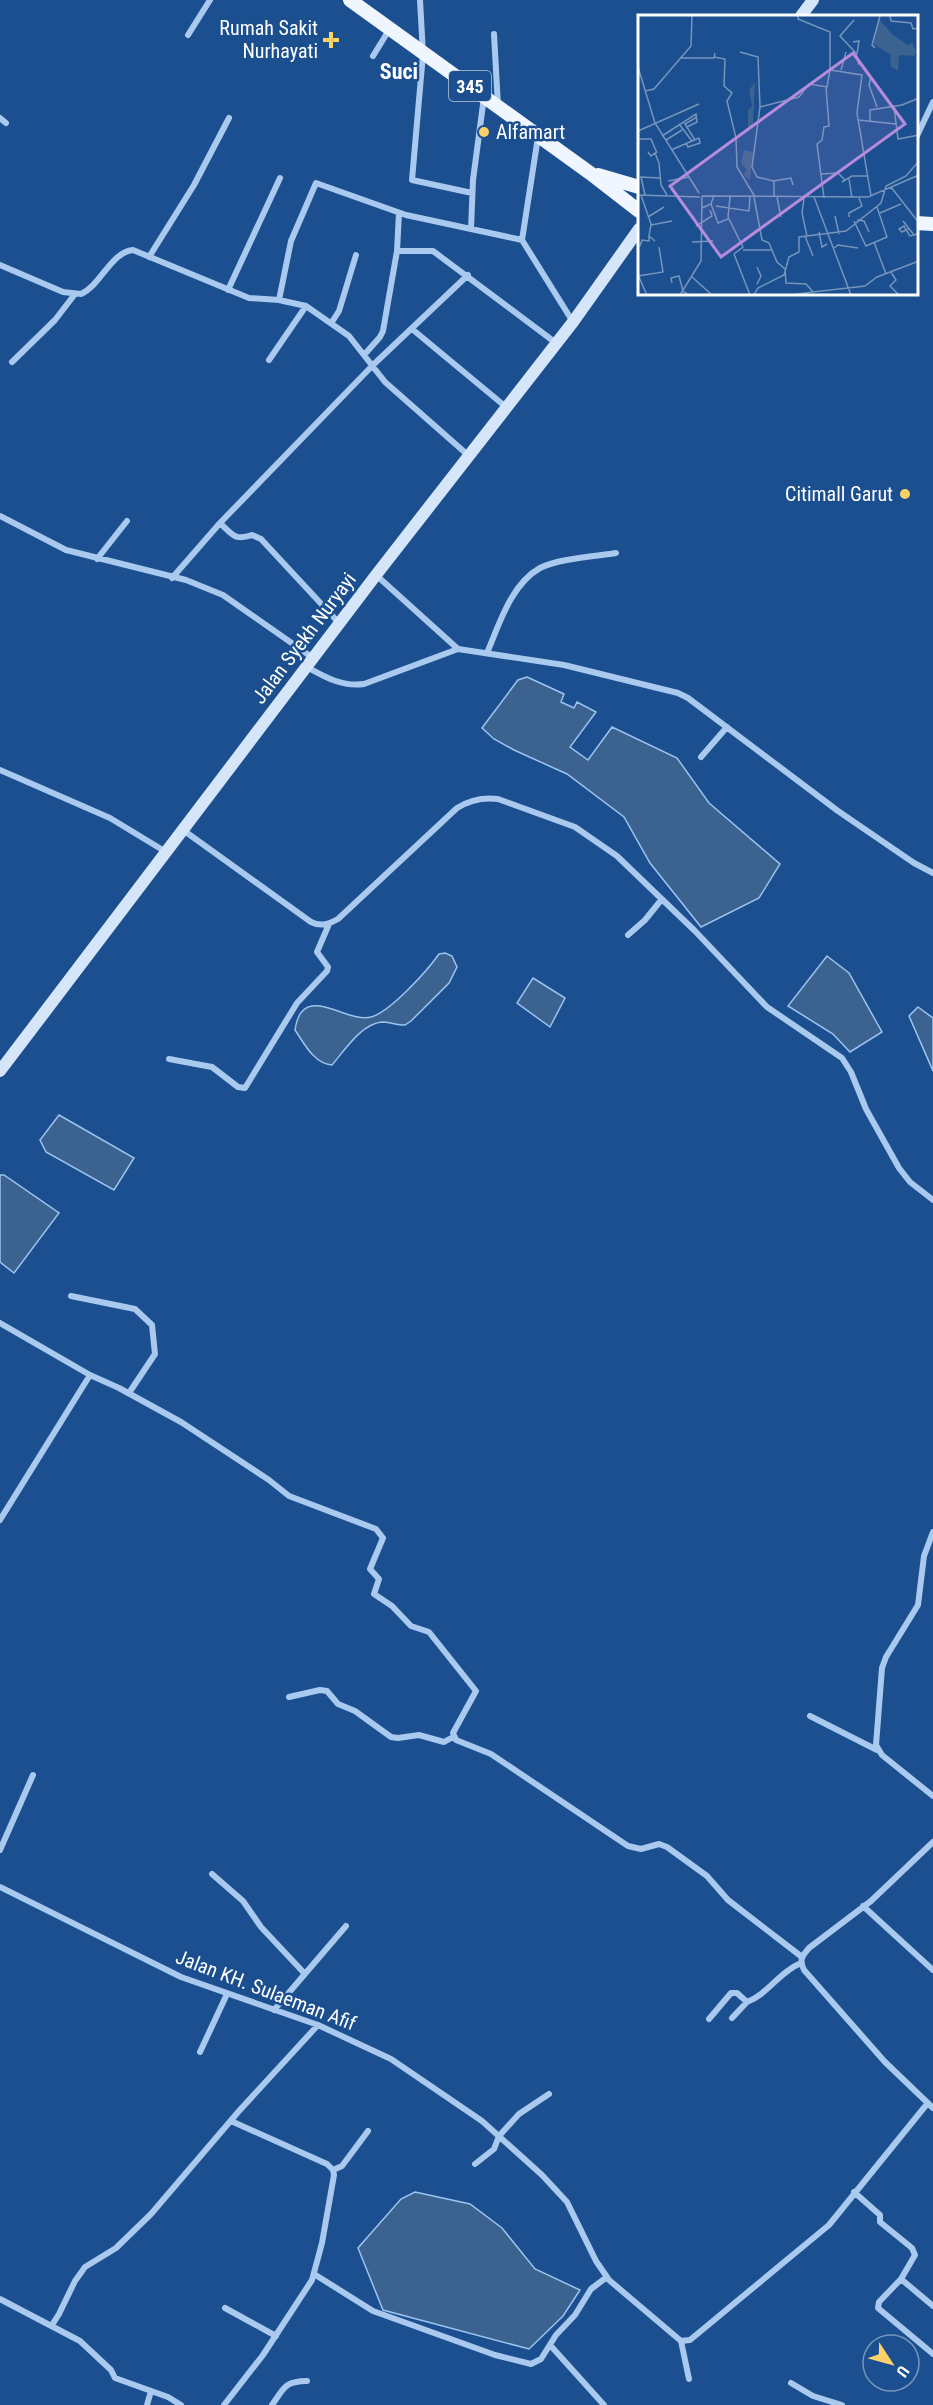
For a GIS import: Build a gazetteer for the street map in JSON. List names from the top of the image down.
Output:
{
  "streets": {
    "main road": ["345", "Jalan Syekh Nuryayi"],
    "street": ["Jalan KH. Sulaeman Afif"]
  },
  "districts": ["Suci"],
  "places": {
    "health": ["Rumah Sakit Nurhayati"],
    "other": ["Alfamart", "Citimall Garut"]
  },
  "north": "bottom right"
}
